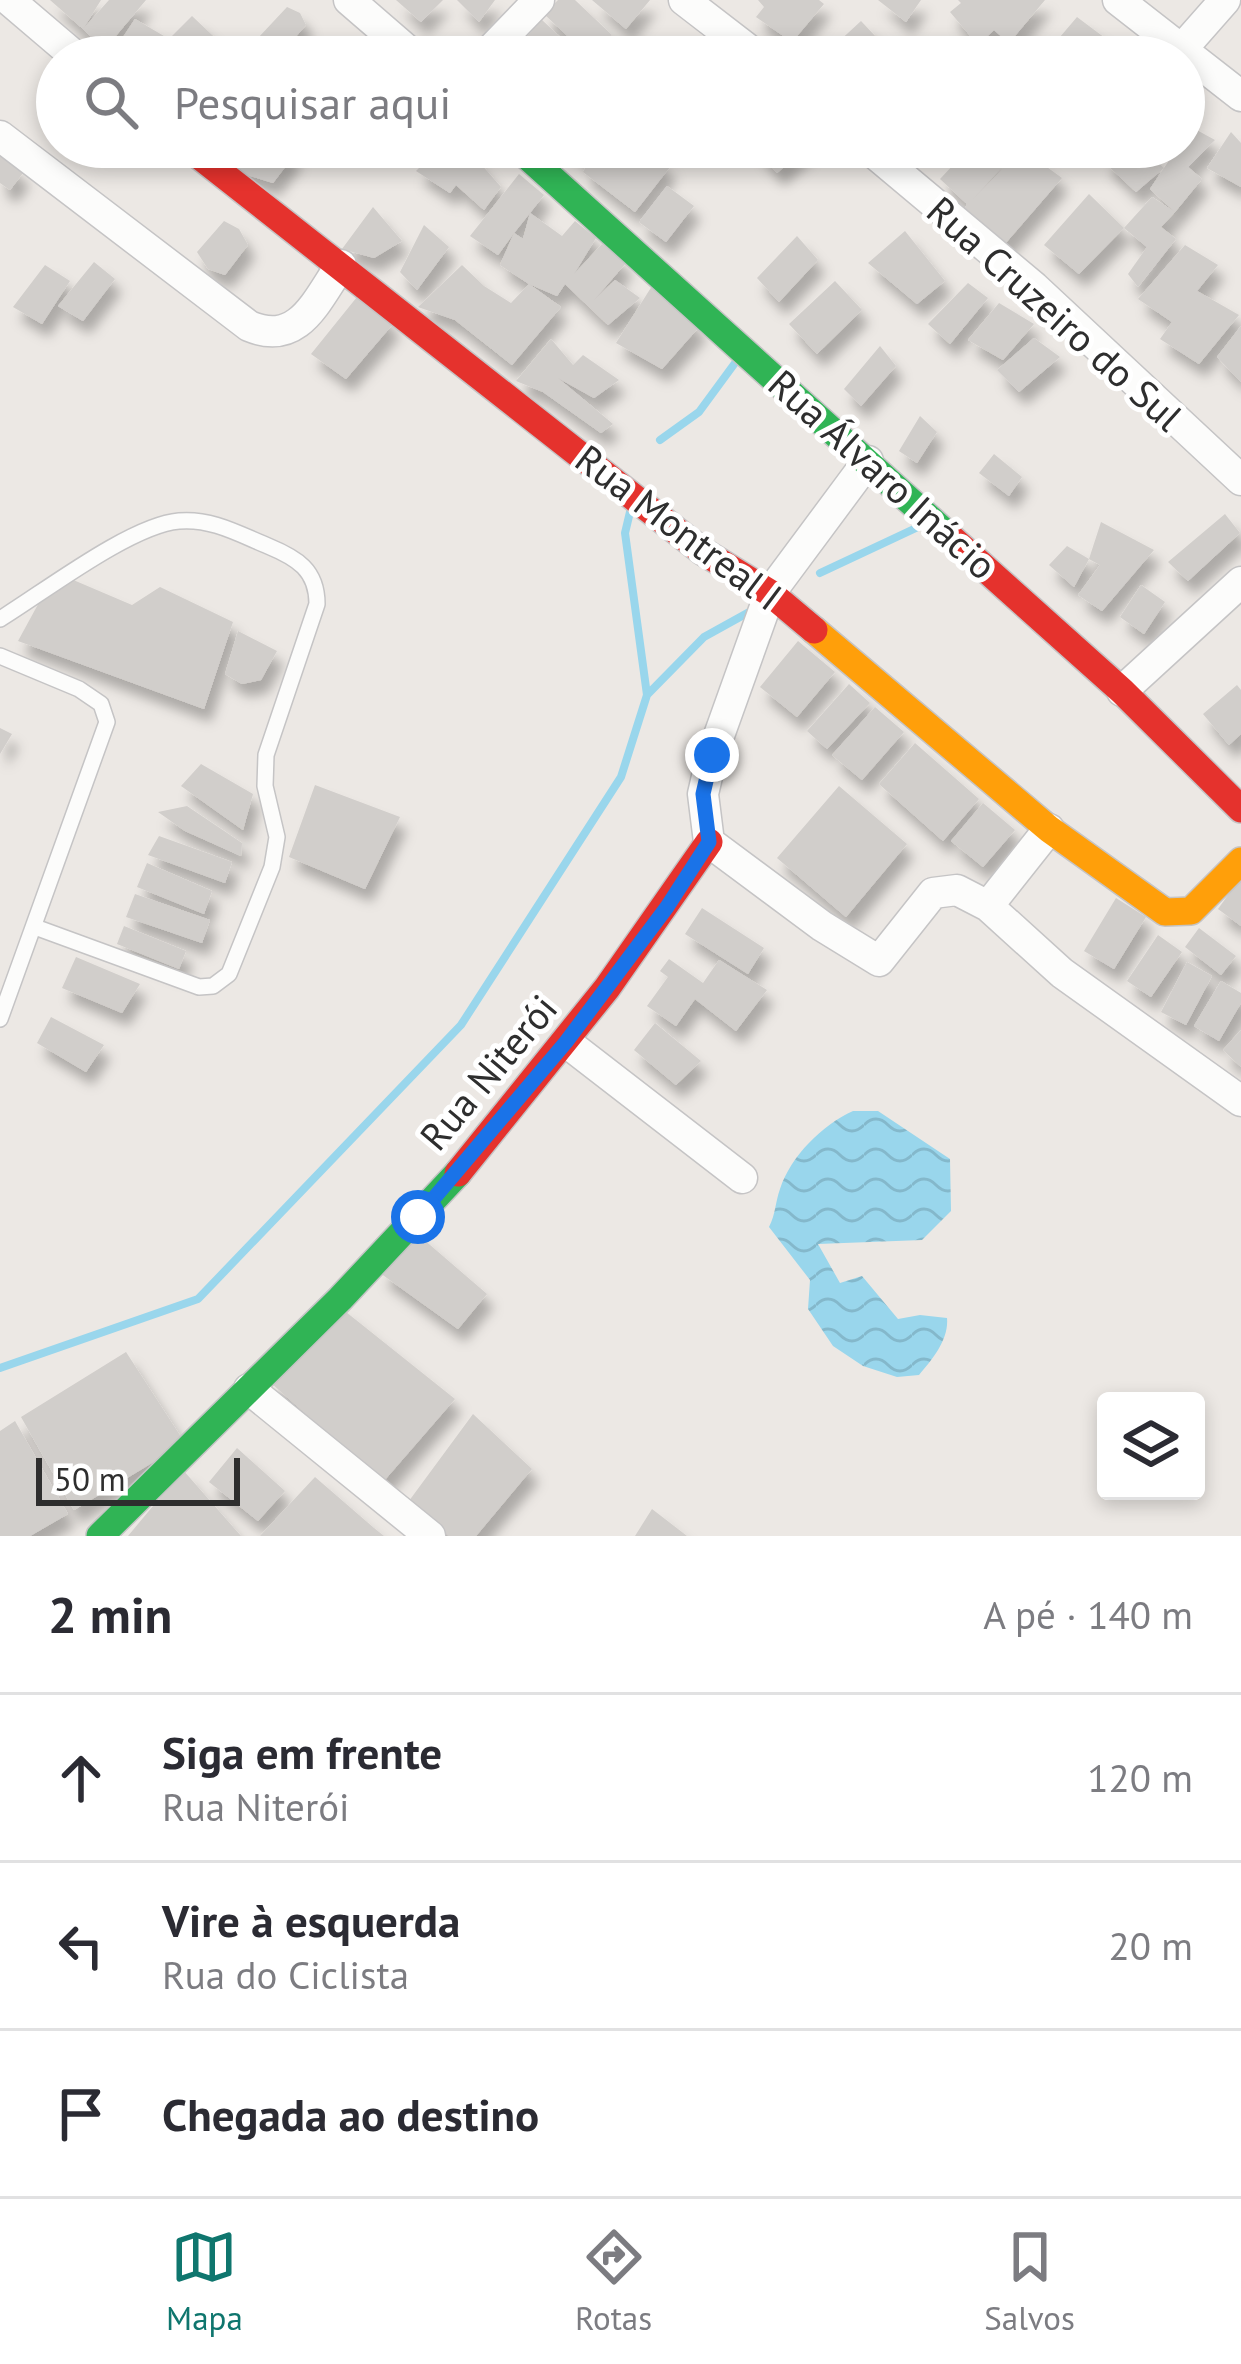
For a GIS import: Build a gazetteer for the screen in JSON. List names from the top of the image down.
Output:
{
  "streets": {
    "street": [
      "Rua Cruzeiro do Sul",
      "Rua Álvaro Inácio",
      "Rua Montreal I",
      "Rua Niterói"
    ]
  },
  "scale_bar": "50 m",
  "page": {
    "search": "Pesquisar aqui",
    "scale": "50 m",
    "heading": ["2 min", "A pé · 140 m"],
    "list": [
      ["Siga em frente", "Rua Niterói", "120 m"],
      ["Vire à esquerda", "Rua do Ciclista", "20 m"],
      "Chegada ao destino"
    ],
    "nav": ["Mapa", "Rotas", "Salvos"]
  }
}
